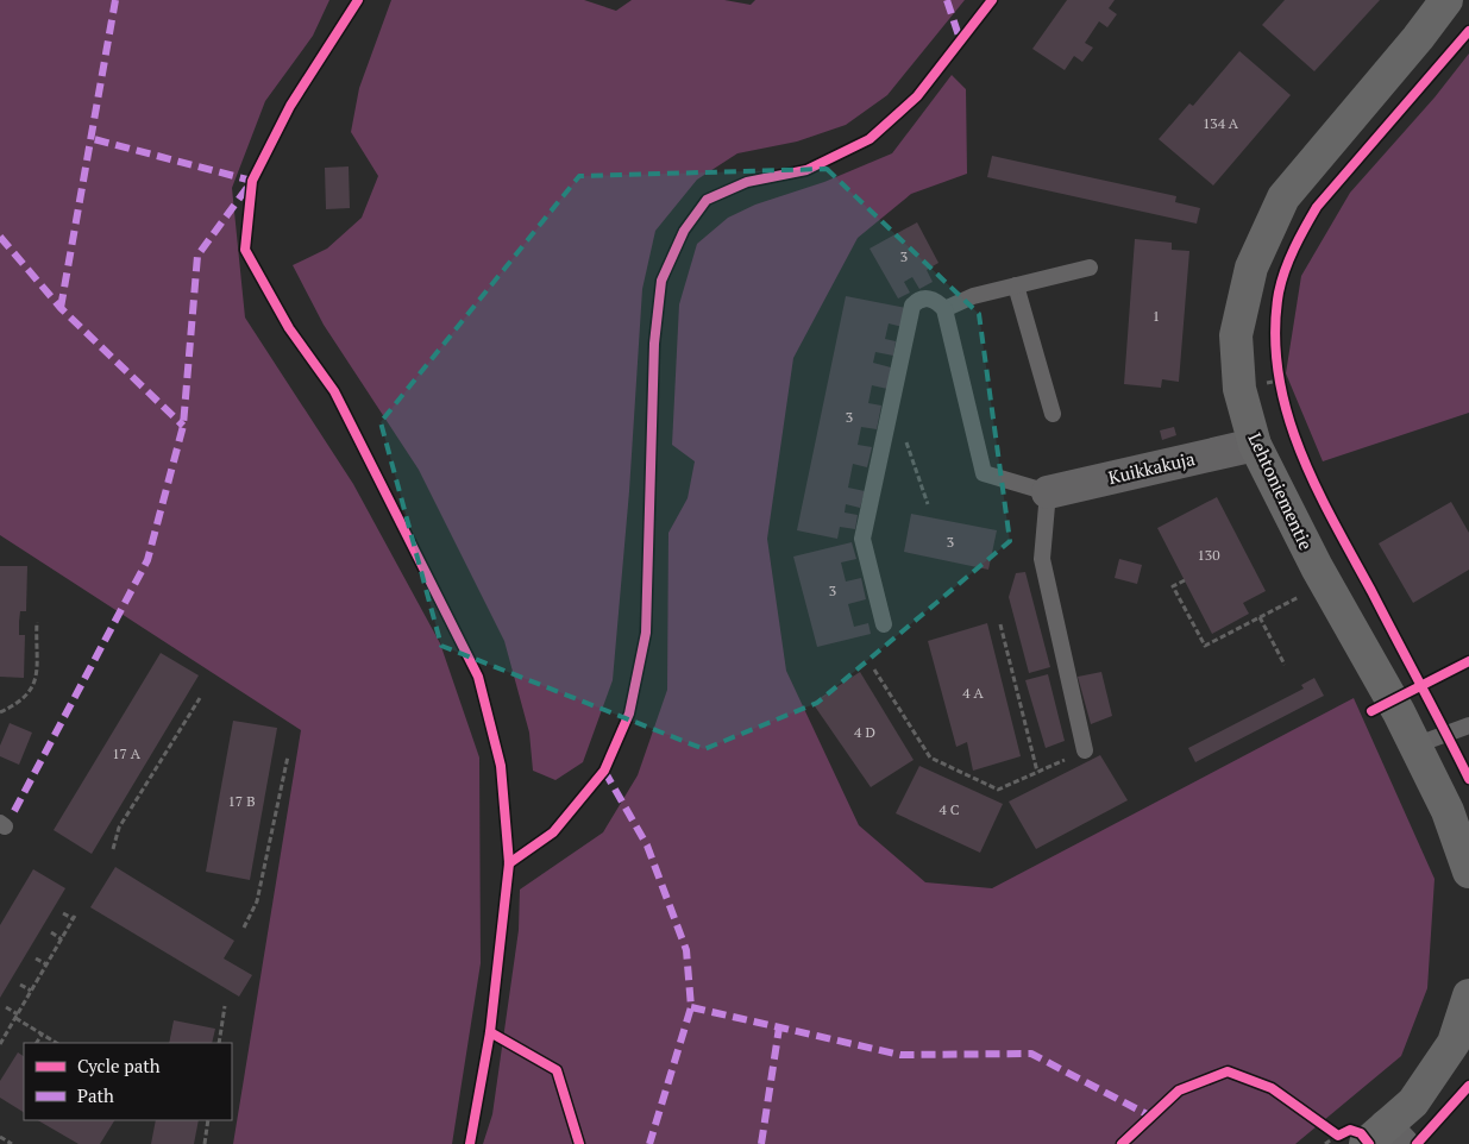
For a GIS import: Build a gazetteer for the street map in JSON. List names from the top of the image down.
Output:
{
  "streets": {
    "street": ["Kuikkakuja", "Lehtoniementie"]
  },
  "crossings": [
    ["Kuikkakuja", "Lehtoniementie"]
  ],
  "house_numbers": [
    "134 A",
    "3",
    "1",
    "3",
    "3",
    "130",
    "3",
    "4 A",
    "4 D",
    "17 A",
    "17 B",
    "4 C"
  ],
  "legend": ["Cycle path", "Path"]
}
